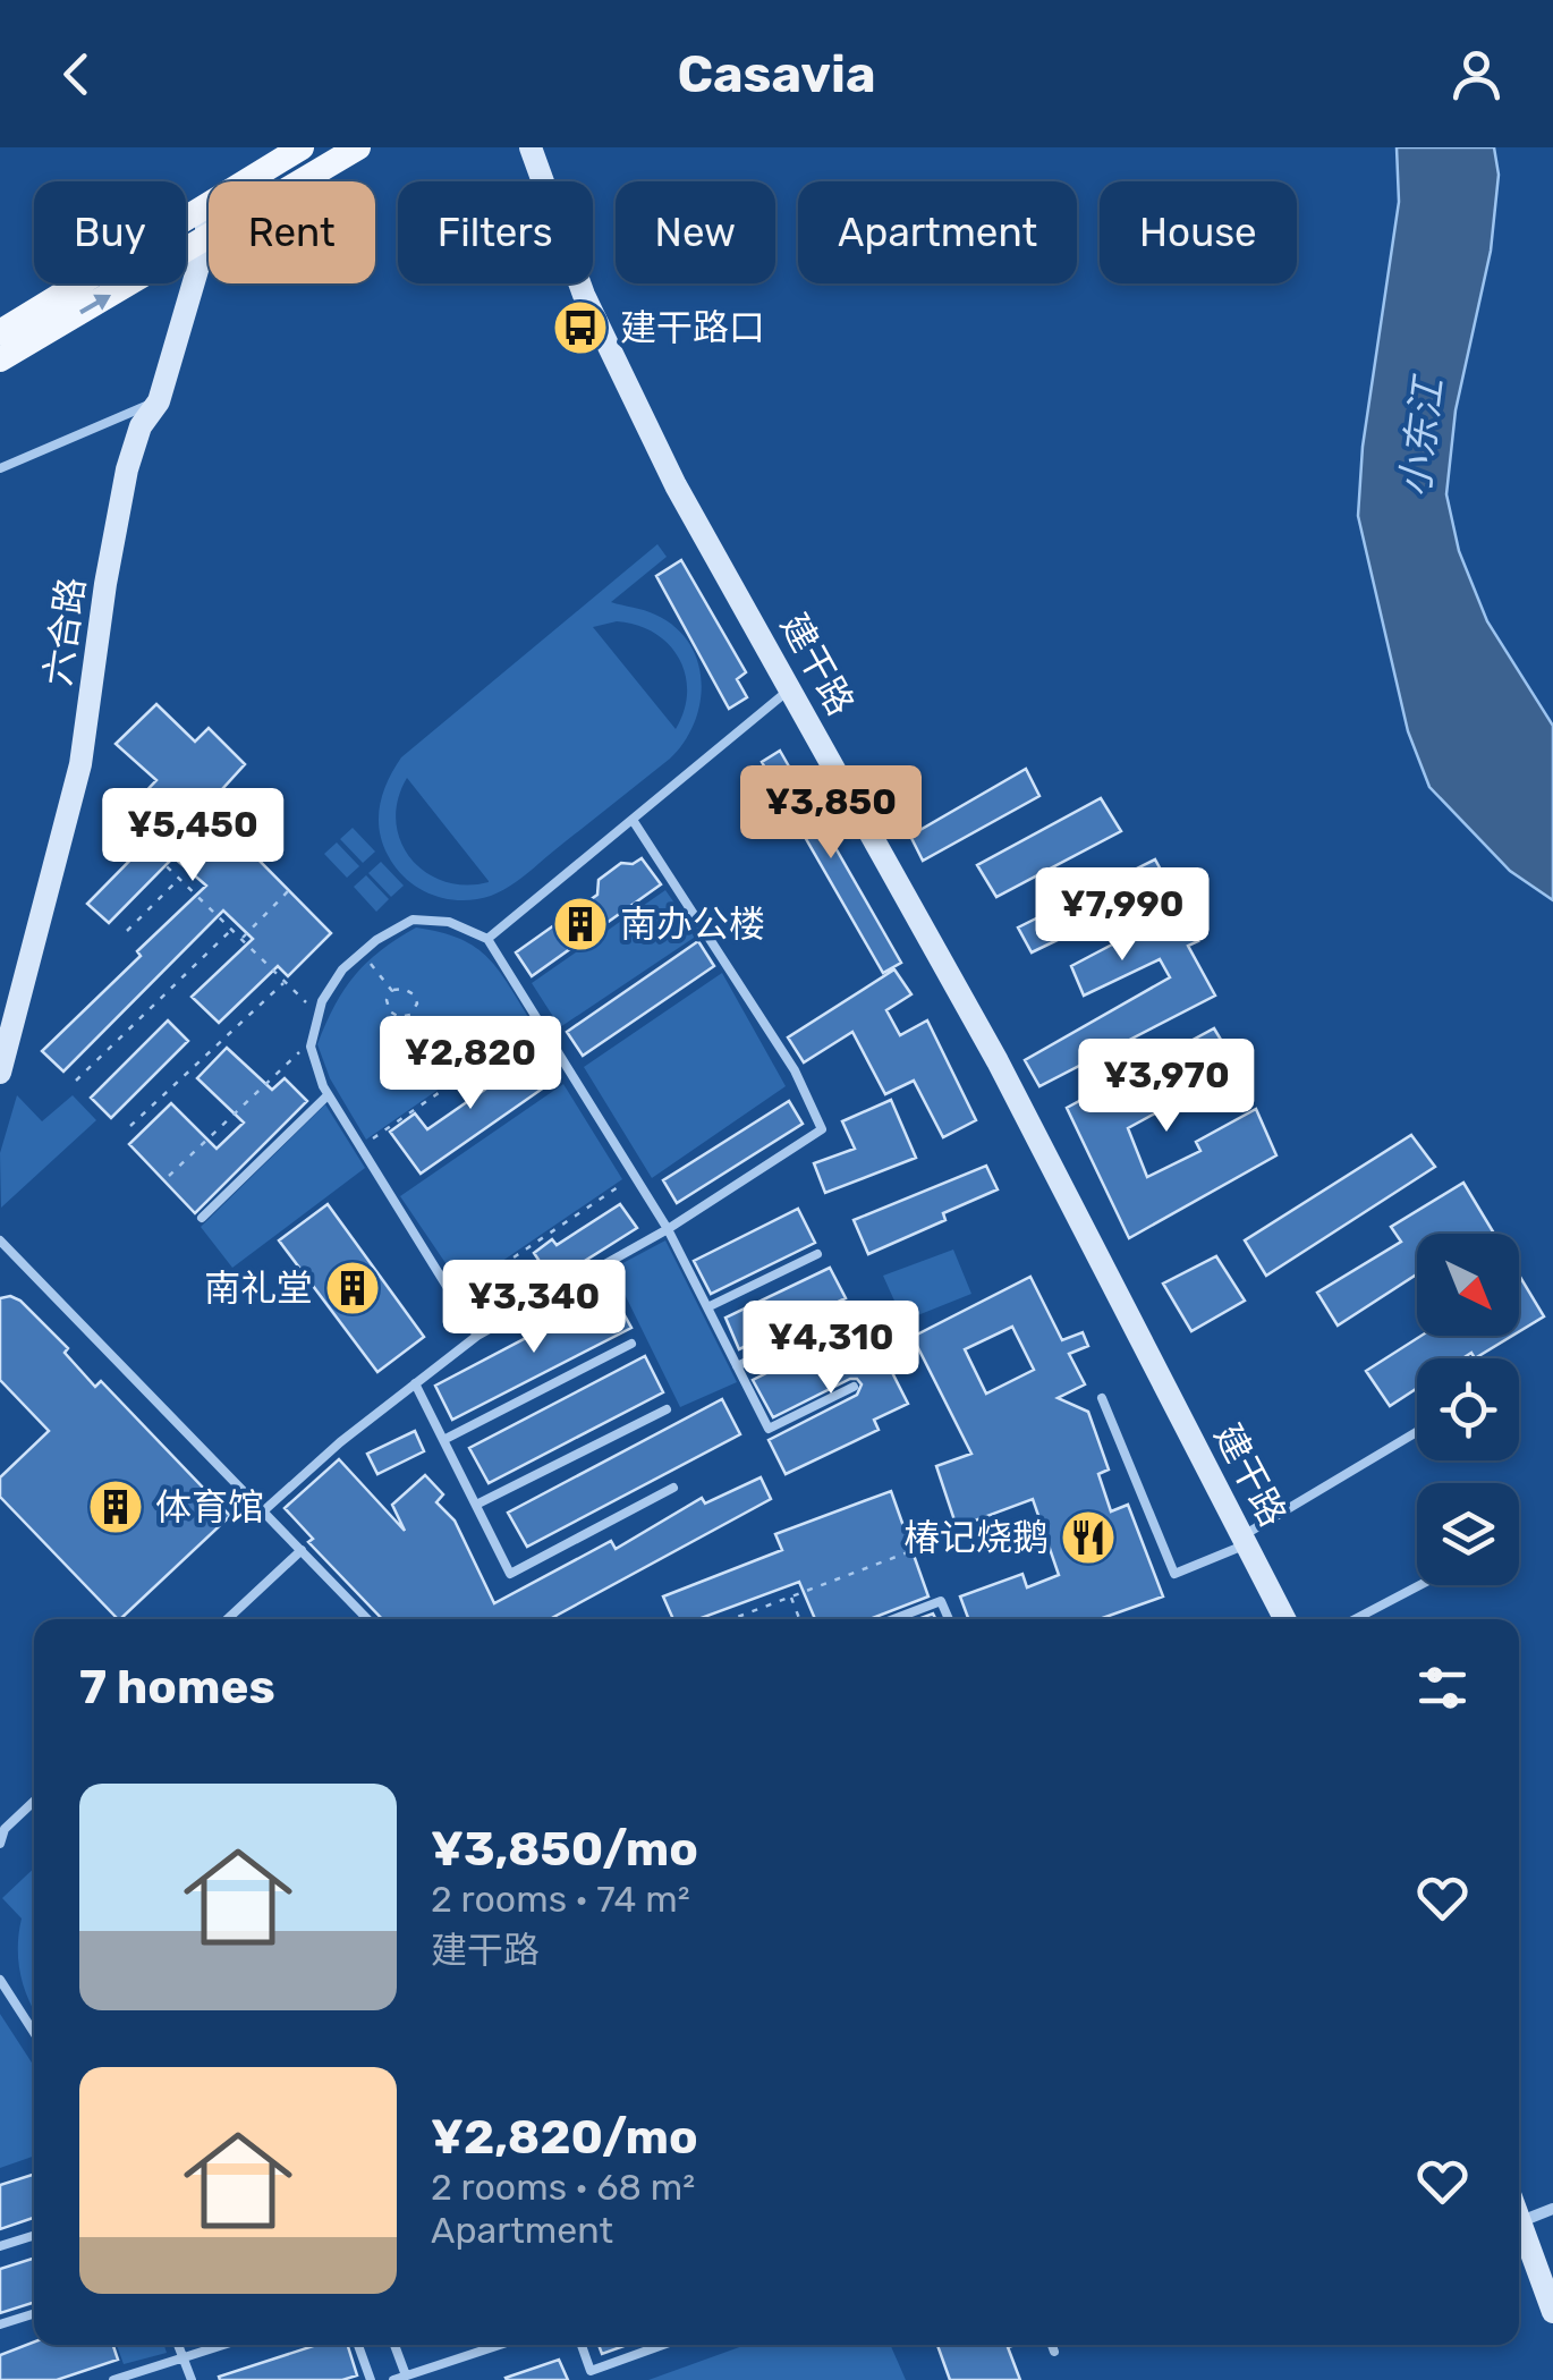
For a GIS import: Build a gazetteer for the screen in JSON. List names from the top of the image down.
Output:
{
  "streets": {
    "main road": ["六合路", "建干路"]
  },
  "water": ["小东江"],
  "places": {
    "bus stop": ["建干路口"],
    "building": ["南办公楼", "南礼堂", "体育馆"],
    "restaurant": ["椿记烧鹅"]
  },
  "north": "bottom right",
  "page": {
    "header": "Casavia",
    "chip": [
      "Buy",
      "Rent",
      "Filters",
      "New",
      "Apartment",
      "House"
    ],
    "price": [
      "¥3,850",
      "¥5,450",
      "¥7,990",
      "¥2,820",
      "¥3,970",
      "¥3,340",
      "¥4,310"
    ],
    "heading": "7 homes",
    "list": [
      {
        "name": "¥3,850/mo",
        "note": "2 rooms · 74 m² · 建干路"
      },
      {
        "name": "¥2,820/mo",
        "note": "2 rooms · 68 m² · Apartment"
      }
    ]
  }
}
